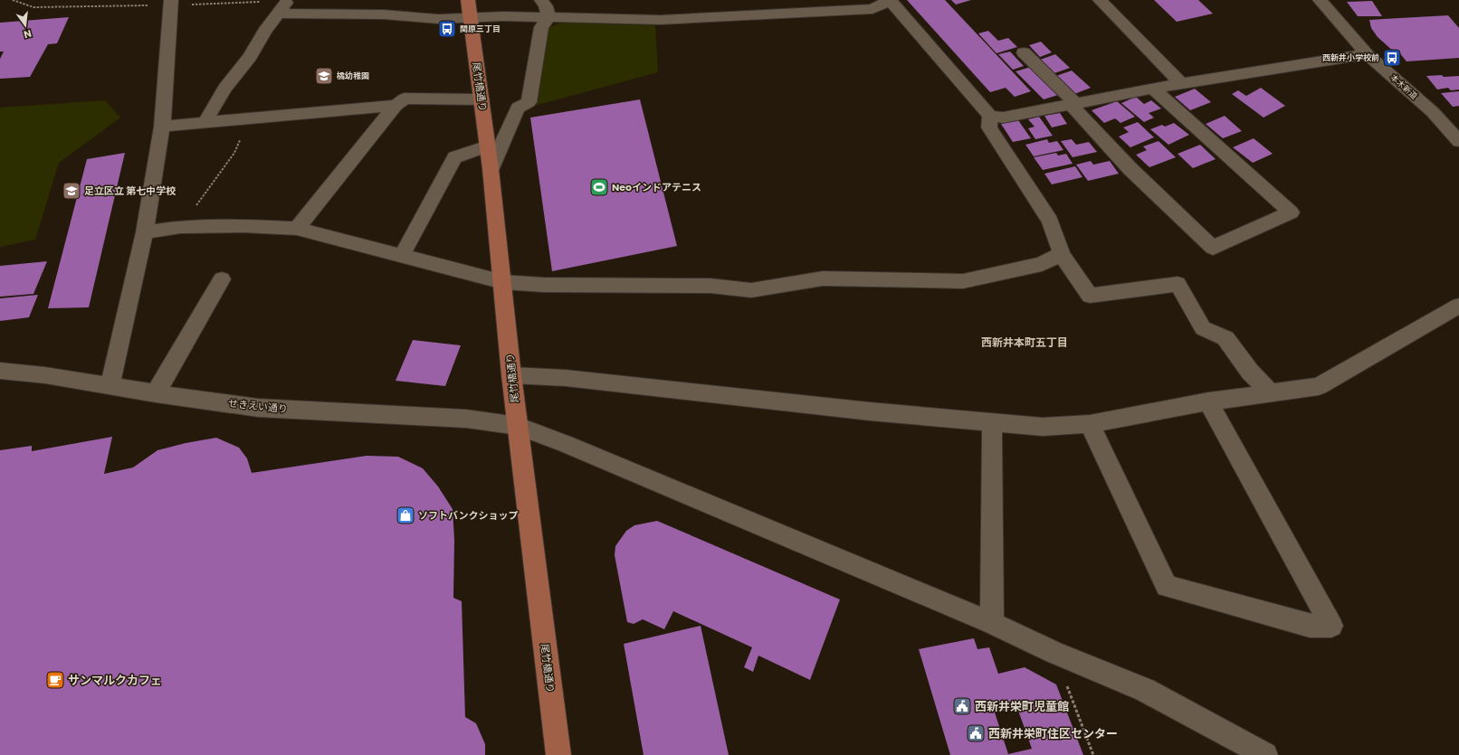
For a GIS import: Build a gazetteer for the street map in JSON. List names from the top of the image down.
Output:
{
  "streets": {
    "main road": ["尾竹橋通り"],
    "street": ["本木新道", "せきえい通り"]
  },
  "crossings": [
    ["尾竹橋通り", "せきえい通り"]
  ],
  "districts": ["西新井本町五丁目"],
  "places": {
    "bus stop": ["関原三丁目", "西新井小学校前"],
    "school or university": ["橘幼稚園", "足立区立 第七中学校"],
    "sports": ["Neoインドアテニス"],
    "shop": ["ソフトバンクショップ"],
    "cafe": ["サンマルクカフェ"],
    "public building": ["西新井栄町児童館", "西新井栄町住区センター"]
  },
  "north": "bottom"
}
